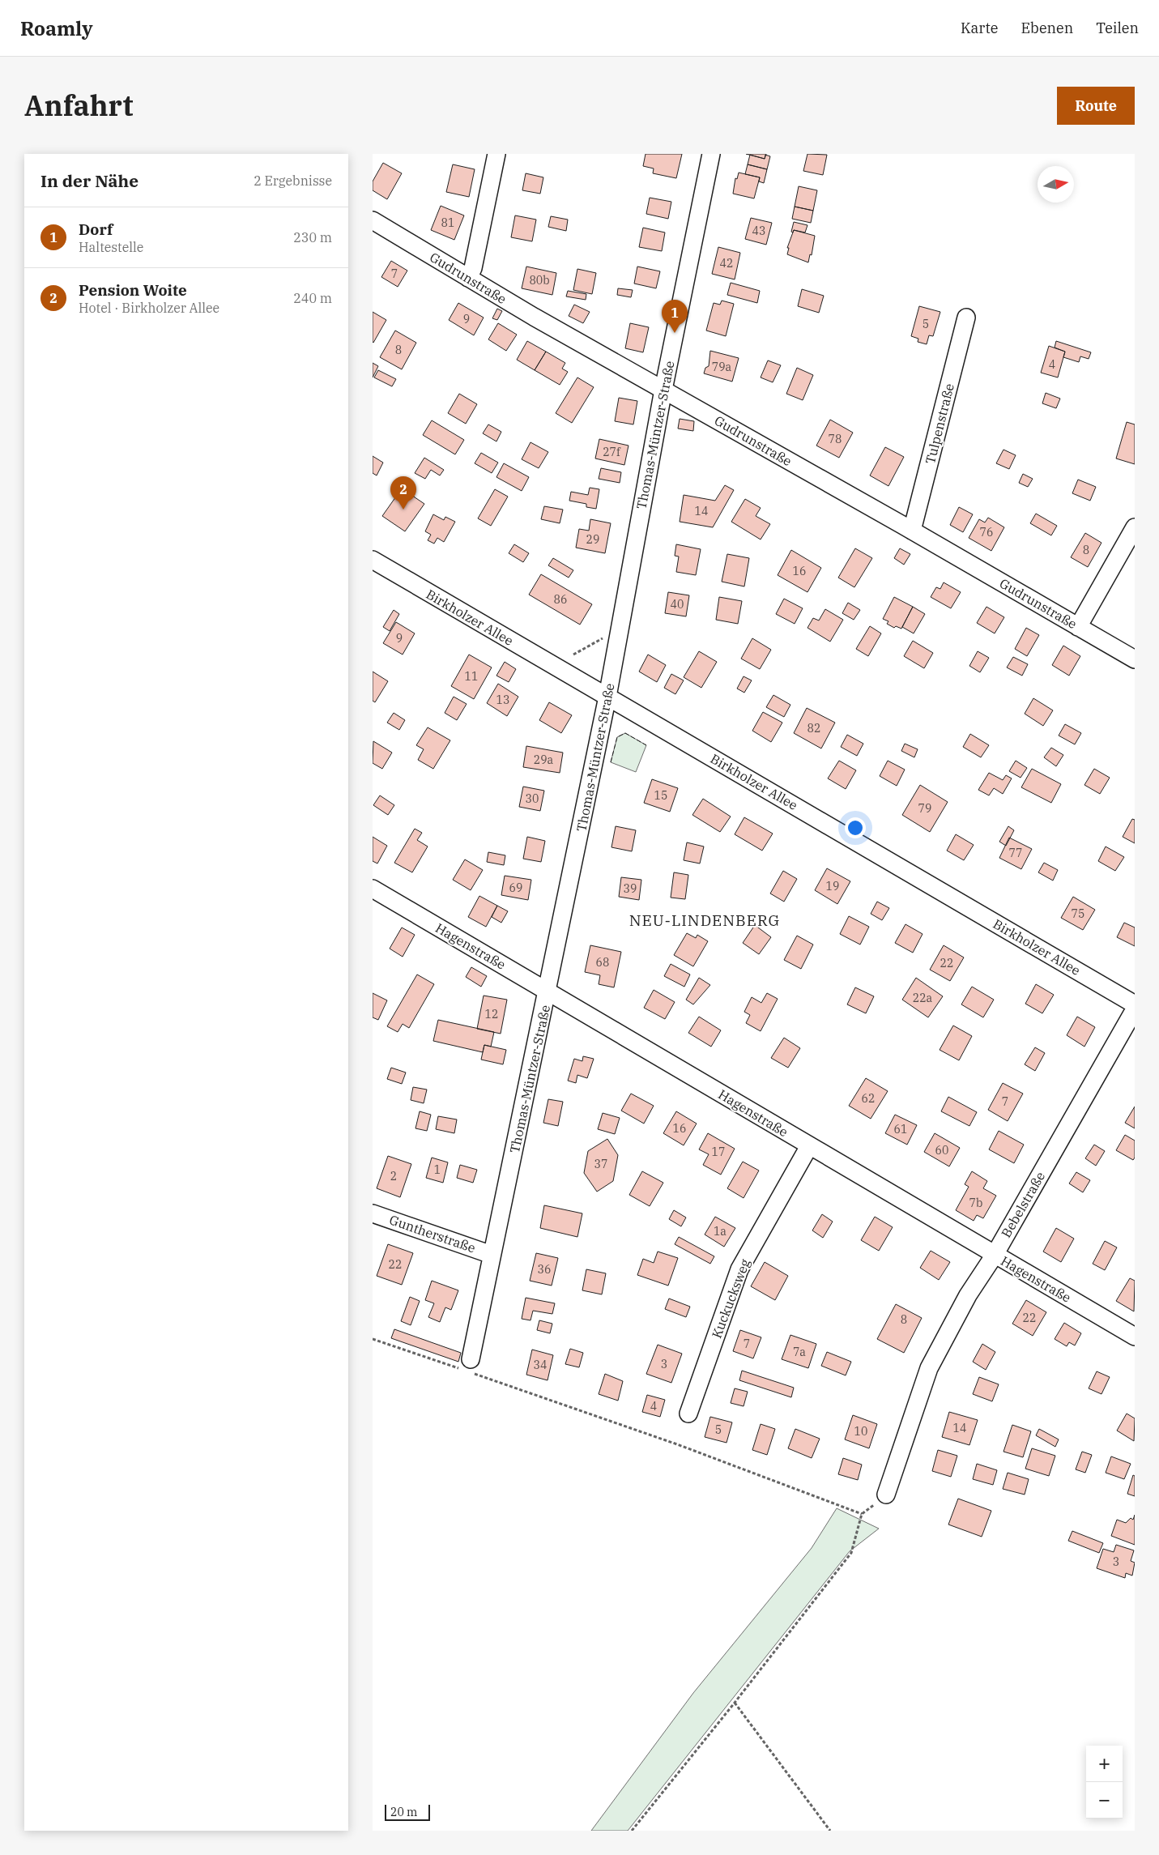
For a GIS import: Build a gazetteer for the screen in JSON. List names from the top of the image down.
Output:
{
  "streets": {
    "street": [
      "Gudrunstraße",
      "Tulpenstraße",
      "Thomas-Müntzer-Straße",
      "Birkholzer Allee",
      "Hagenstraße",
      "Bebelstraße",
      "Guntherstraße",
      "Kuckucksweg"
    ]
  },
  "crossings": [
    ["Gudrunstraße", "Tulpenstraße"],
    ["Gudrunstraße", "Thomas-Müntzer-Straße"],
    ["Thomas-Müntzer-Straße", "Birkholzer Allee"],
    ["Thomas-Müntzer-Straße", "Hagenstraße"],
    ["Thomas-Müntzer-Straße", "Guntherstraße"],
    ["Hagenstraße", "Bebelstraße"],
    ["Hagenstraße", "Kuckucksweg"]
  ],
  "districts": ["NEU-LINDENBERG"],
  "house_numbers": [
    "81",
    "43",
    "42",
    "7",
    "80b",
    "9",
    "5",
    "8",
    "4",
    "79a",
    "78",
    "27f",
    "14",
    "76",
    "29",
    "8",
    "16",
    "86",
    "40",
    "9",
    "11",
    "13",
    "82",
    "29a",
    "15",
    "30",
    "79",
    "77",
    "19",
    "69",
    "39",
    "75",
    "68",
    "22",
    "22a",
    "12",
    "62",
    "7",
    "16",
    "61",
    "60",
    "17",
    "37",
    "1",
    "2",
    "7b",
    "1a",
    "22",
    "36",
    "22",
    "8",
    "7",
    "7a",
    "3",
    "34",
    "4",
    "14",
    "5",
    "10",
    "3"
  ],
  "scale_bar": "20 m",
  "north": "right",
  "page": {
    "header": "Roamly",
    "nav": ["Karte", "Ebenen", "Teilen"],
    "title": "Anfahrt",
    "buttons": "Route",
    "heading": ["In der Nähe", "2 Ergebnisse"],
    "list": [
      {
        "mark": "1",
        "name": "Dorf",
        "note": "Haltestelle",
        "value": "230 m"
      },
      {
        "mark": "2",
        "name": "Pension Woite",
        "note": "Hotel · Birkholzer Allee",
        "value": "240 m"
      }
    ],
    "pins": ["1", "2"],
    "map_buttons": ["+", "−"],
    "scale": "20 m"
  }
}
